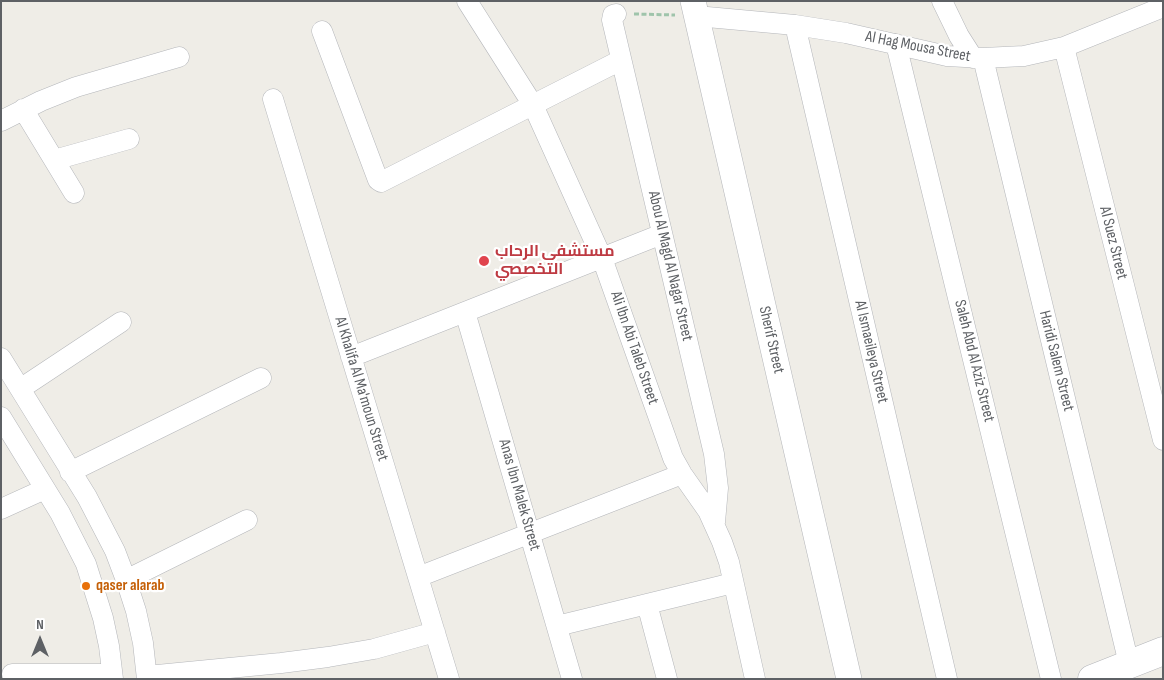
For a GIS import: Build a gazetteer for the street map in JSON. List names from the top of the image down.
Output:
{
  "streets": {
    "street": [
      "Al Hag Mousa Street",
      "Al Suez Street",
      "Abou Al Magd Al Nagar Street",
      "Sherif Street",
      "Ali Ibn Abi Taleb Street",
      "Al Ismaeileya Street",
      "Saleh Abd Al Aziz Street",
      "Haridi Salem Street",
      "Al Khalifa Al Ma'moun Street",
      "Anas Ibn Malek Street"
    ]
  },
  "crossings": [
    ["Al Hag Mousa Street", "Al Suez Street"],
    ["Al Hag Mousa Street", "Sherif Street"],
    ["Al Hag Mousa Street", "Al Ismaeileya Street"],
    ["Al Hag Mousa Street", "Saleh Abd Al Aziz Street"],
    ["Al Hag Mousa Street", "Haridi Salem Street"],
    ["Abou Al Magd Al Nagar Street", "Ali Ibn Abi Taleb Street"]
  ],
  "places": ["مستشفى الرحاب التخصصي", "qaser alarab"],
  "north": "top"
}
